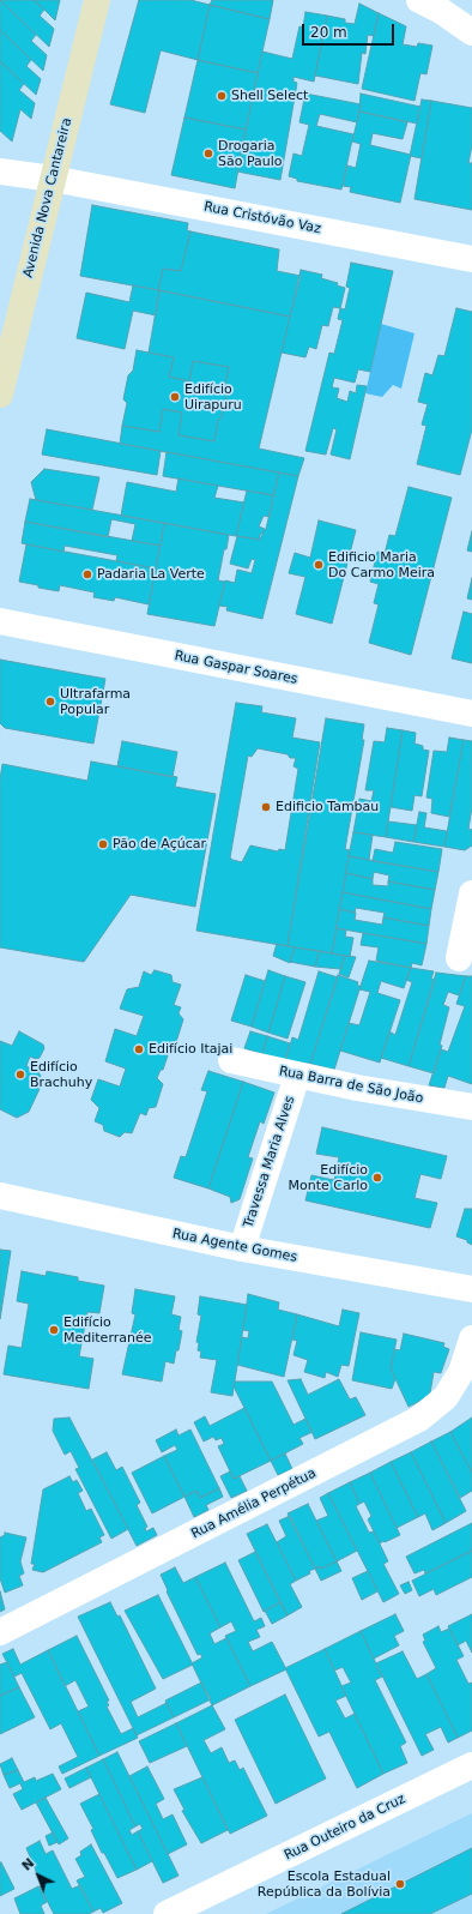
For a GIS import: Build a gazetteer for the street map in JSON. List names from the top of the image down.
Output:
{
  "streets": {
    "main road": ["Avenida Nova Cantareira"],
    "street": [
      "Rua Cristóvão Vaz",
      "Rua Gaspar Soares",
      "Rua Barra de São João",
      "Travessa Maria Alves",
      "Rua Agente Gomes",
      "Rua Amélia Perpétua",
      "Rua Outeiro da Cruz"
    ]
  },
  "crossings": [
    ["Avenida Nova Cantareira", "Rua Cristóvão Vaz"],
    ["Rua Barra de São João", "Travessa Maria Alves"],
    ["Travessa Maria Alves", "Rua Agente Gomes"]
  ],
  "places": [
    "Shell Select",
    "Drogaria São Paulo",
    "Edifício Uirapuru",
    "Edificio Maria Do Carmo Meira",
    "Padaria La Verte",
    "Ultrafarma Popular",
    "Edificio Tambau",
    "Pão de Açúcar",
    "Edifício Itajai",
    "Edifício Brachuhy",
    "Edifício Monte Carlo",
    "Edifício Mediterranée",
    "Escola Estadual República da Bolívia"
  ],
  "scale_bar": "20 m",
  "north": "top left"
}
